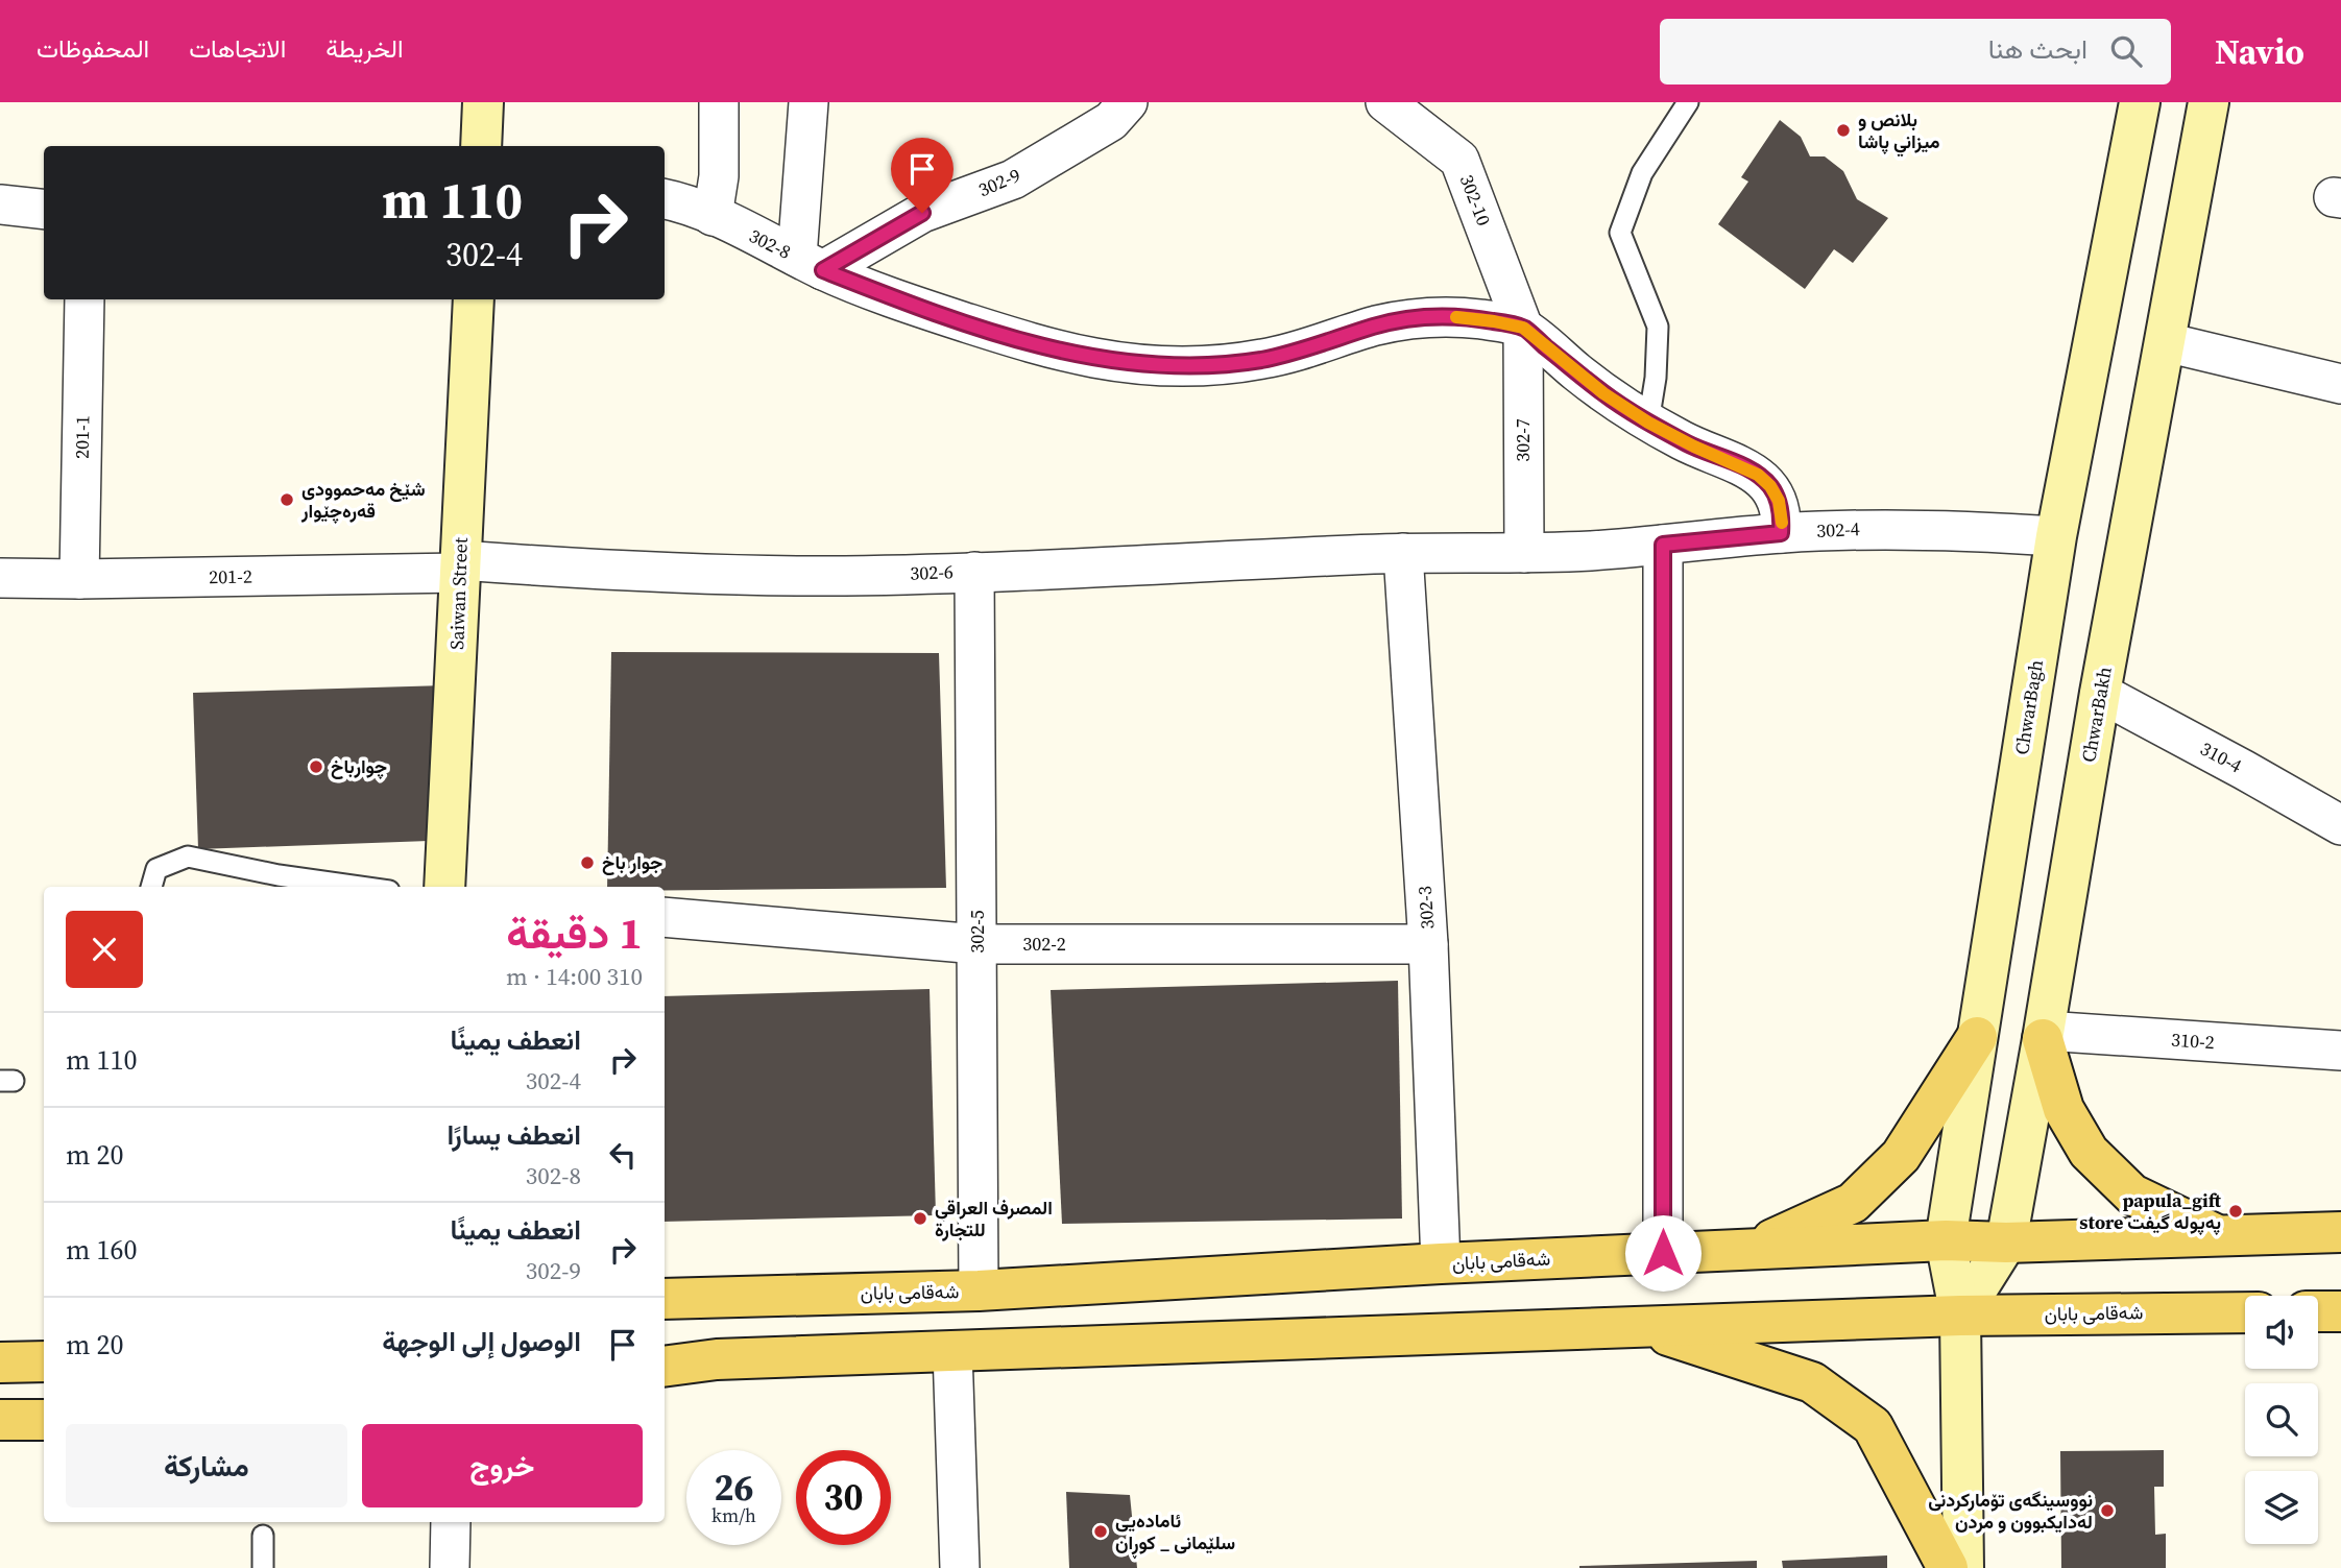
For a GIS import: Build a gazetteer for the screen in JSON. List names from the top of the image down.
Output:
{
  "streets": {
    "main road": [
      "Saiwan Street",
      "ChwarBagh",
      "ChwarBakh",
      "شەقامی بابان"
    ],
    "street": [
      "302-9",
      "302-10",
      "302-8",
      "201-1",
      "302-7",
      "302-4",
      "302-6",
      "201-2",
      "310-4",
      "302-3",
      "302-5",
      "302-2",
      "310-2"
    ]
  },
  "crossings": [
    ["302-9", "302-8"],
    ["302-10", "302-8"],
    ["302-10", "302-7"],
    ["302-8", "302-7"],
    ["302-8", "302-4"],
    ["201-1", "201-2"],
    ["302-7", "302-4"],
    ["302-4", "302-6"],
    ["302-4", "ChwarBagh"],
    ["302-4", "302-3"],
    ["302-6", "201-2"],
    ["302-6", "Saiwan Street"],
    ["302-6", "302-3"],
    ["302-6", "302-5"],
    ["201-2", "Saiwan Street"],
    ["ChwarBagh", "ChwarBakh"],
    ["ChwarBagh", "شەقامی بابان"],
    ["ChwarBakh", "310-4"],
    ["ChwarBakh", "310-2"],
    ["ChwarBakh", "شەقامی بابان"],
    ["302-3", "302-2"],
    ["302-3", "شەقامی بابان"],
    ["302-5", "302-2"],
    ["302-5", "شەقامی بابان"]
  ],
  "places": [
    "بلانص و ميزاني پاشا",
    "شێخ مەحموودی قەرەچێوار",
    "چوارباخ",
    "جوار باخ",
    "papula_gift store پەپولە گیفت",
    "المصرف العراقي للتجارة",
    "نووسینگەی تۆمارکردنی لەدایکبوون و مردن",
    "ئامادەیی سلێمانی _ کوڕان"
  ],
  "page": {
    "header": "Navio",
    "search": "ابحث هنا",
    "nav": ["الخريطة", "الاتجاهات", "المحفوظات"],
    "turn": ["110 m", "302-4"],
    "heading": ["1 دقيقة", "310 m · 14:00"],
    "list": [
      {
        "name": "انعطف يمينًا",
        "note": "302-4",
        "value": "110 m"
      },
      {
        "name": "انعطف يسارًا",
        "note": "302-8",
        "value": "20 m"
      },
      {
        "name": "انعطف يمينًا",
        "note": "302-9",
        "value": "160 m"
      },
      {
        "name": "الوصول إلى الوجهة",
        "value": "20 m"
      }
    ],
    "buttons": ["خروج", "مشاركة"],
    "speed": "26 km/h",
    "limit": "30"
  }
}
